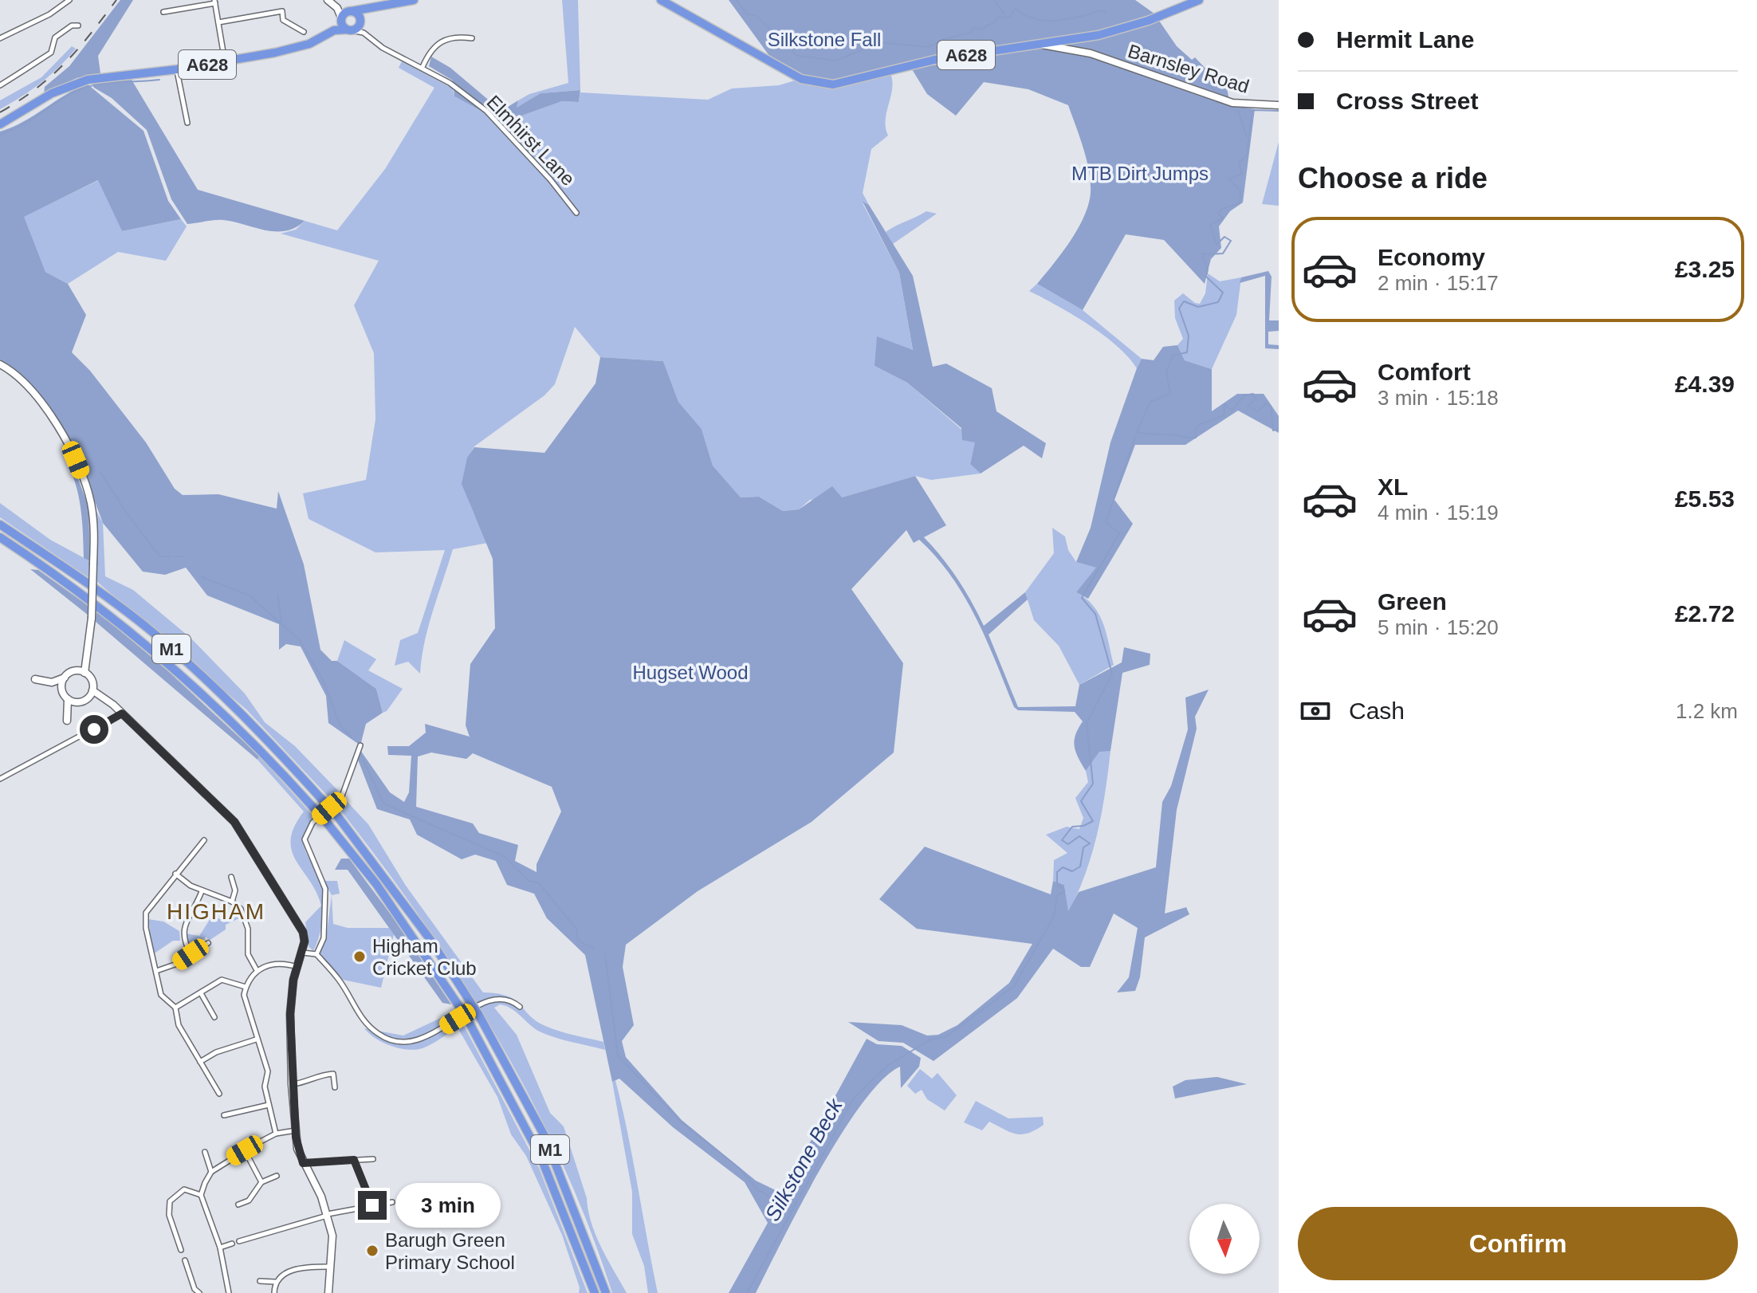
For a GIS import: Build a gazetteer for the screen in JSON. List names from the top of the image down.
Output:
{
  "streets": {
    "highway": ["A628", "Barnsley Road", "M1"],
    "street": ["Elmhirst Lane"]
  },
  "crossings": [
    ["A628", "Barnsley Road"],
    ["A628", "Elmhirst Lane"]
  ],
  "districts": ["HIGHAM"],
  "water": ["Silkstone Beck"],
  "parks": ["Silkstone Fall", "MTB Dirt Jumps", "Hugset Wood"],
  "places": ["Higham Cricket Club", "Barugh Green Primary School"],
  "north": "bottom",
  "page": {
    "banner": ["Hermit Lane", "Cross Street"],
    "heading": "Choose a ride",
    "list": [
      {
        "name": "Economy",
        "note": "2 min · 15:17",
        "value": "£3.25"
      },
      {
        "name": "Comfort",
        "note": "3 min · 15:18",
        "value": "£4.39"
      },
      {
        "name": "XL",
        "note": "4 min · 15:19",
        "value": "£5.53"
      },
      {
        "name": "Green",
        "note": "5 min · 15:20",
        "value": "£2.72"
      }
    ],
    "pay": ["Cash", "1.2 km"],
    "bubble": "3 min",
    "buttons": "Confirm"
  }
}
